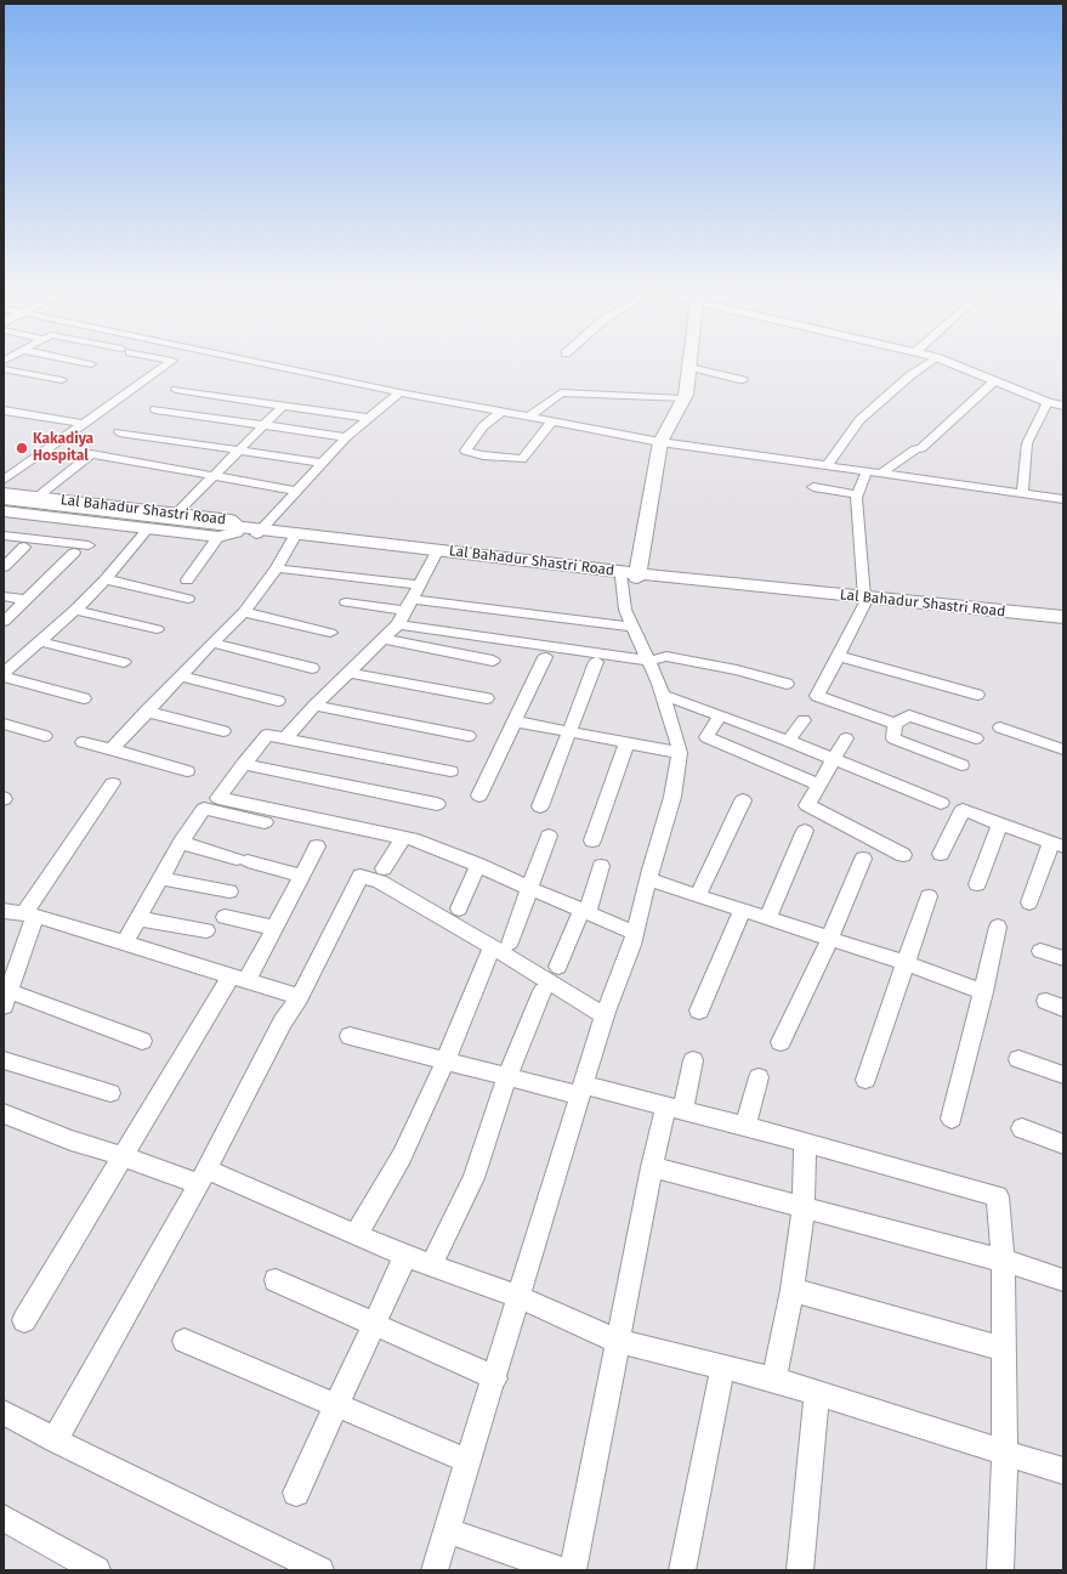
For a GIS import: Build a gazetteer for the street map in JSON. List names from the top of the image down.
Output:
{
  "streets": {
    "main road": ["Lal Bahadur Shastri Road"]
  },
  "places": ["Kakadiya Hospital"]
}
